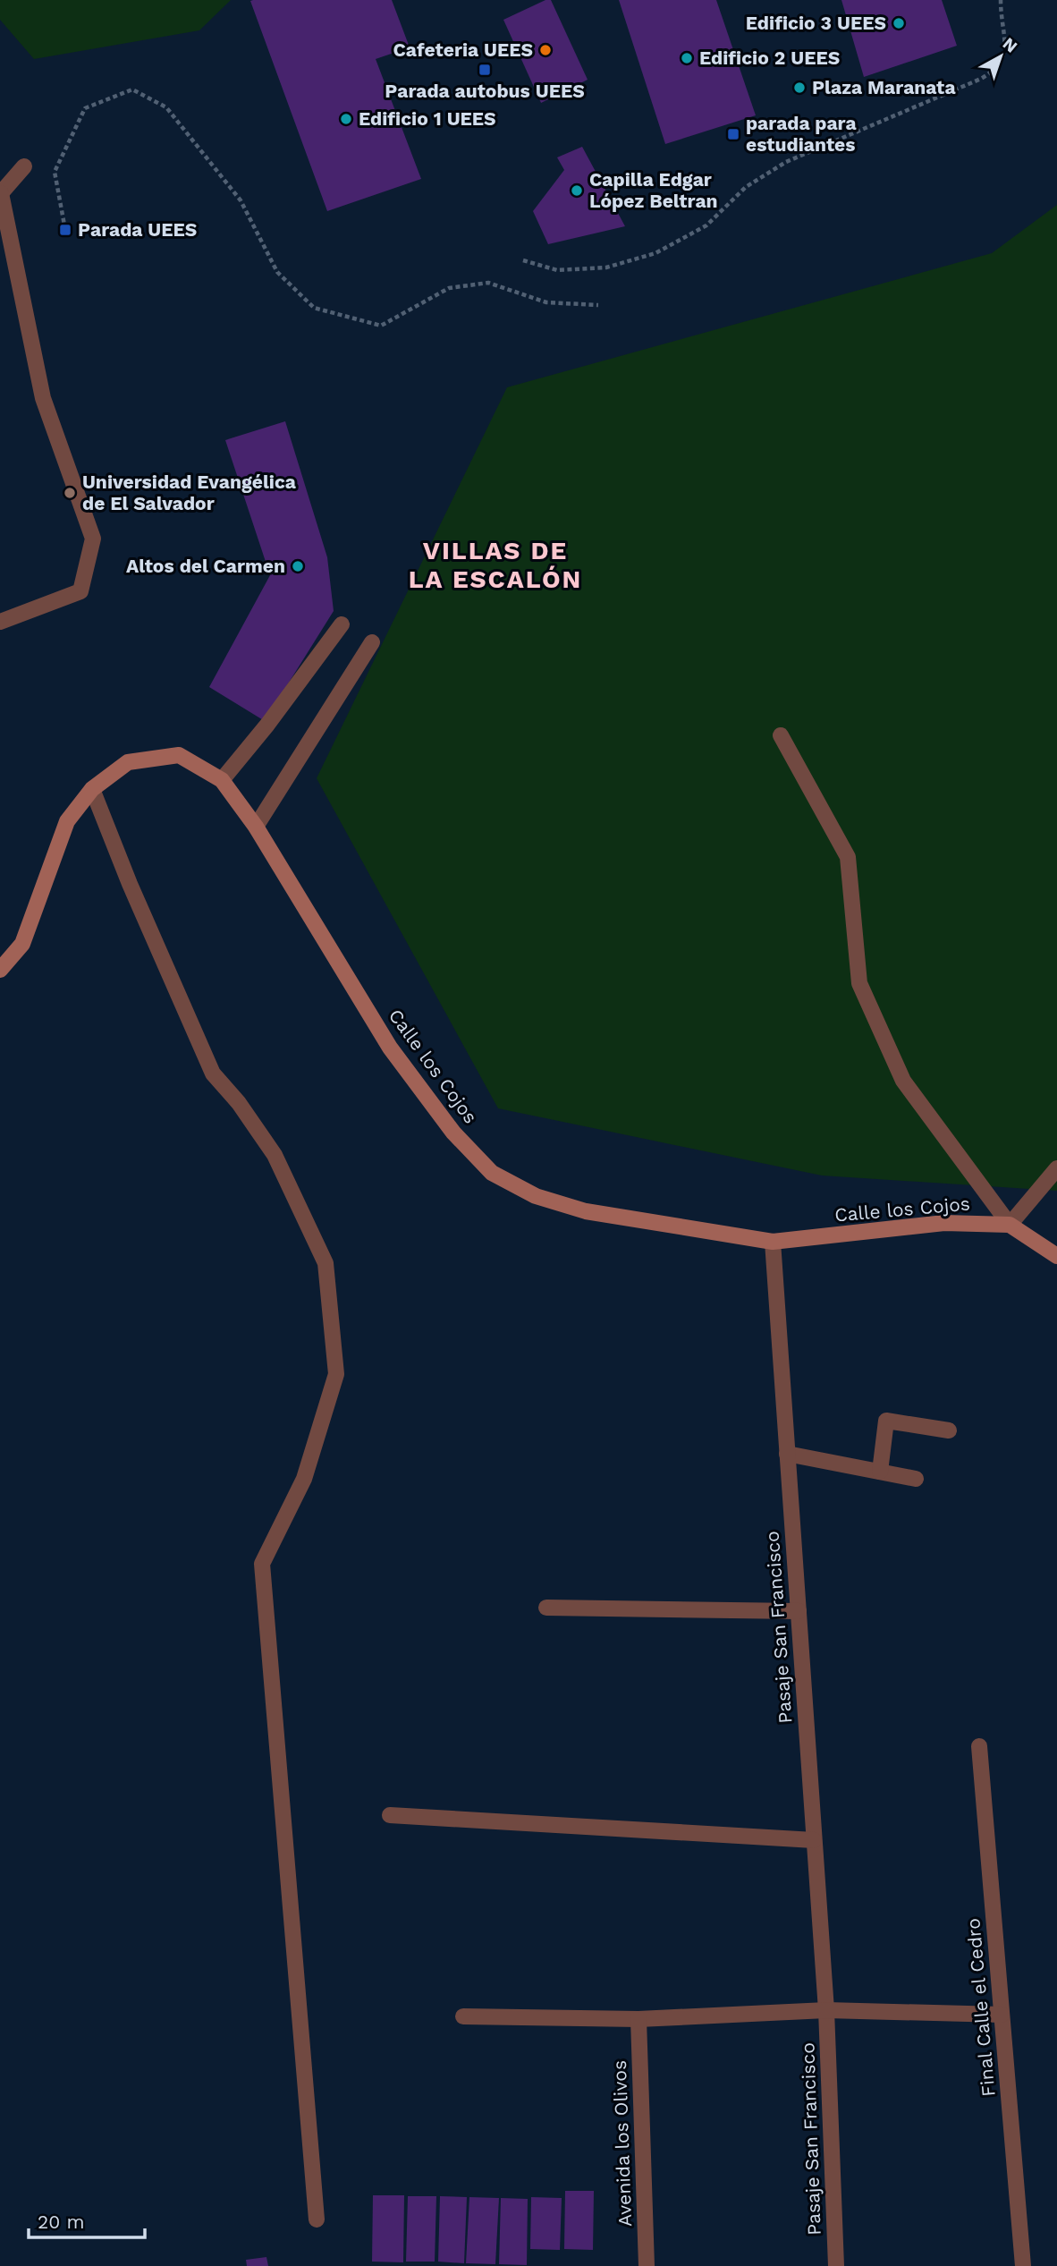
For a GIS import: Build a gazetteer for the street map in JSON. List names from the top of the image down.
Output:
{
  "streets": {
    "street": [
      "Calle los Cojos",
      "Pasaje San Francisco",
      "Final Calle el Cedro",
      "Avenida los Olivos"
    ]
  },
  "crossings": [
    ["Calle los Cojos", "Pasaje San Francisco"]
  ],
  "districts": ["VILLAS DE LA ESCALÓN"],
  "places": {
    "other": [
      "Edificio 3 UEES",
      "Cafeteria UEES",
      "Edificio 2 UEES",
      "Plaza Maranata",
      "Edificio 1 UEES",
      "Capilla Edgar López Beltran",
      "Universidad Evangélica de El Salvador",
      "Altos del Carmen"
    ],
    "transit": ["Parada autobus UEES", "parada para estudiantes", "Parada UEES"]
  },
  "scale_bar": "20 m",
  "north": "top right"
}
